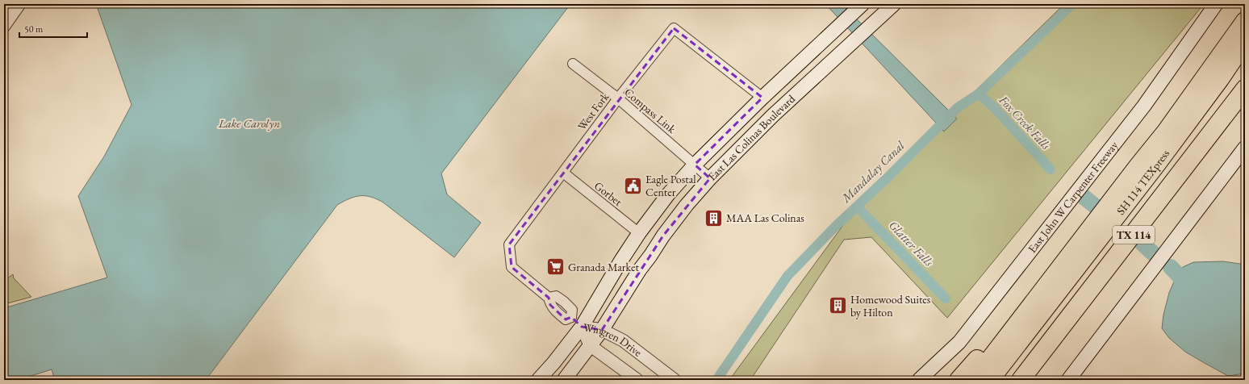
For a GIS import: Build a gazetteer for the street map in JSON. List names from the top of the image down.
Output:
{
  "streets": {
    "highway": ["SH 114 TEXpress", "TX 114"],
    "main road": ["East Las Colinas Boulevard", "East John W Carpenter Freeway"],
    "street": [
      "Compass Link",
      "West Fork",
      "Gorbet",
      "Wingren Drive"
    ]
  },
  "crossings": [
    ["Compass Link", "West Fork"],
    ["Compass Link", "East Las Colinas Boulevard"],
    ["West Fork", "East Las Colinas Boulevard"],
    ["West Fork", "Gorbet"],
    ["West Fork", "Wingren Drive"],
    ["East Las Colinas Boulevard", "Gorbet"],
    ["East Las Colinas Boulevard", "Wingren Drive"]
  ],
  "water": [
    "Fox Creek Falls",
    "Lake Carolyn",
    "Mandalay Canal",
    "Glatter Falls"
  ],
  "places": {
    "public building": ["Eagle Postal Center"],
    "building": ["MAA Las Colinas", "Homewood Suites by Hilton"],
    "supermarket": ["Granada Market"]
  },
  "scale_bar": "50 m"
}
